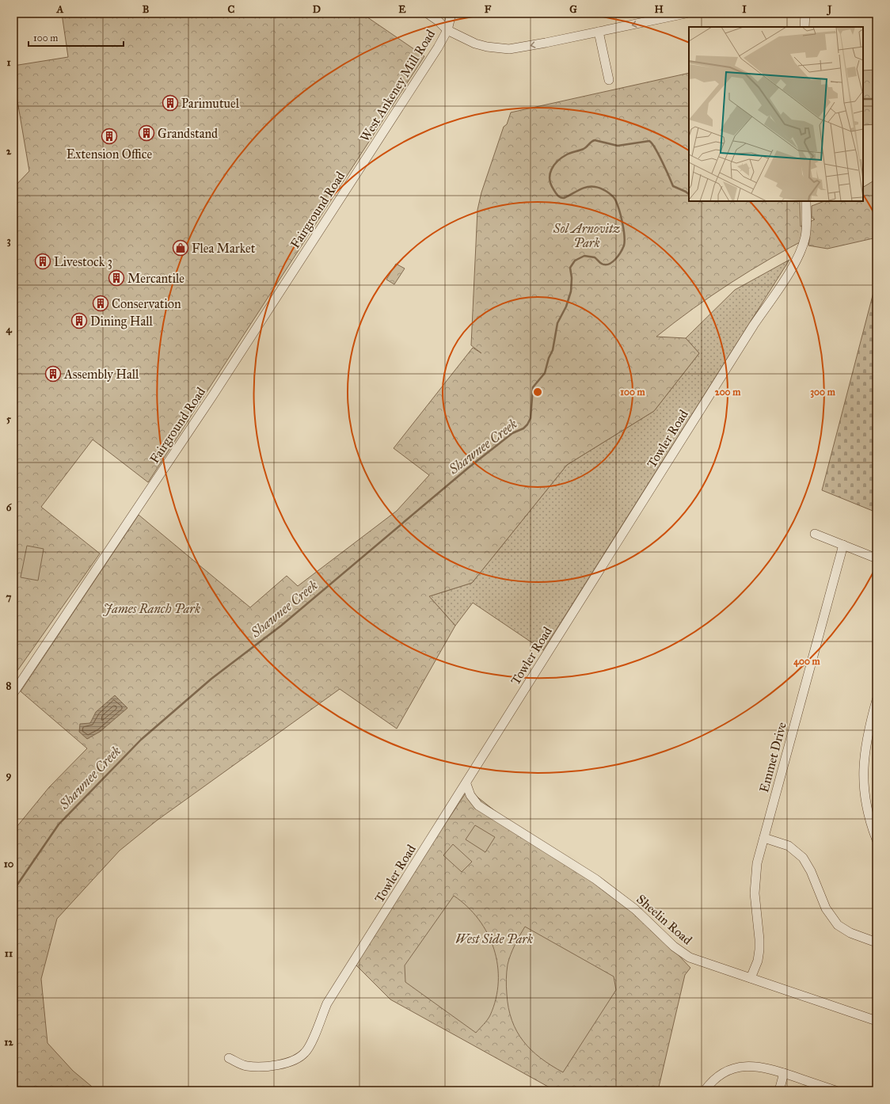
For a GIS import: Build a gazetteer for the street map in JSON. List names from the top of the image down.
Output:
{
  "streets": {
    "street": [
      "West Ankeney Mill Road",
      "Fairground Road",
      "Towler Road",
      "Emmet Drive",
      "Sheelin Road"
    ]
  },
  "crossings": [
    ["West Ankeney Mill Road", "Fairground Road"],
    ["Towler Road", "Sheelin Road"],
    ["Emmet Drive", "Sheelin Road"]
  ],
  "water": ["Shawnee Creek"],
  "parks": ["Sol Arnovitz Park", "James Ranch Park", "West Side Park"],
  "places": {
    "building": [
      "Parimutuel",
      "Grandstand",
      "Extension Office",
      "Livestock 3",
      "Mercantile",
      "Conservation",
      "Dining Hall",
      "Assembly Hall"
    ],
    "shop": ["Flea Market"]
  },
  "scale_bar": "100 m",
  "grid": {
    "columns": [
      "A",
      "B",
      "C",
      "D",
      "E",
      "F",
      "G",
      "H",
      "I",
      "J"
    ],
    "rows": [
      "1",
      "2",
      "3",
      "4",
      "5",
      "6",
      "7",
      "8",
      "9",
      "10",
      "11",
      "12"
    ]
  },
  "rings": [
    "100 m",
    "200 m",
    "300 m",
    "400 m"
  ]
}
